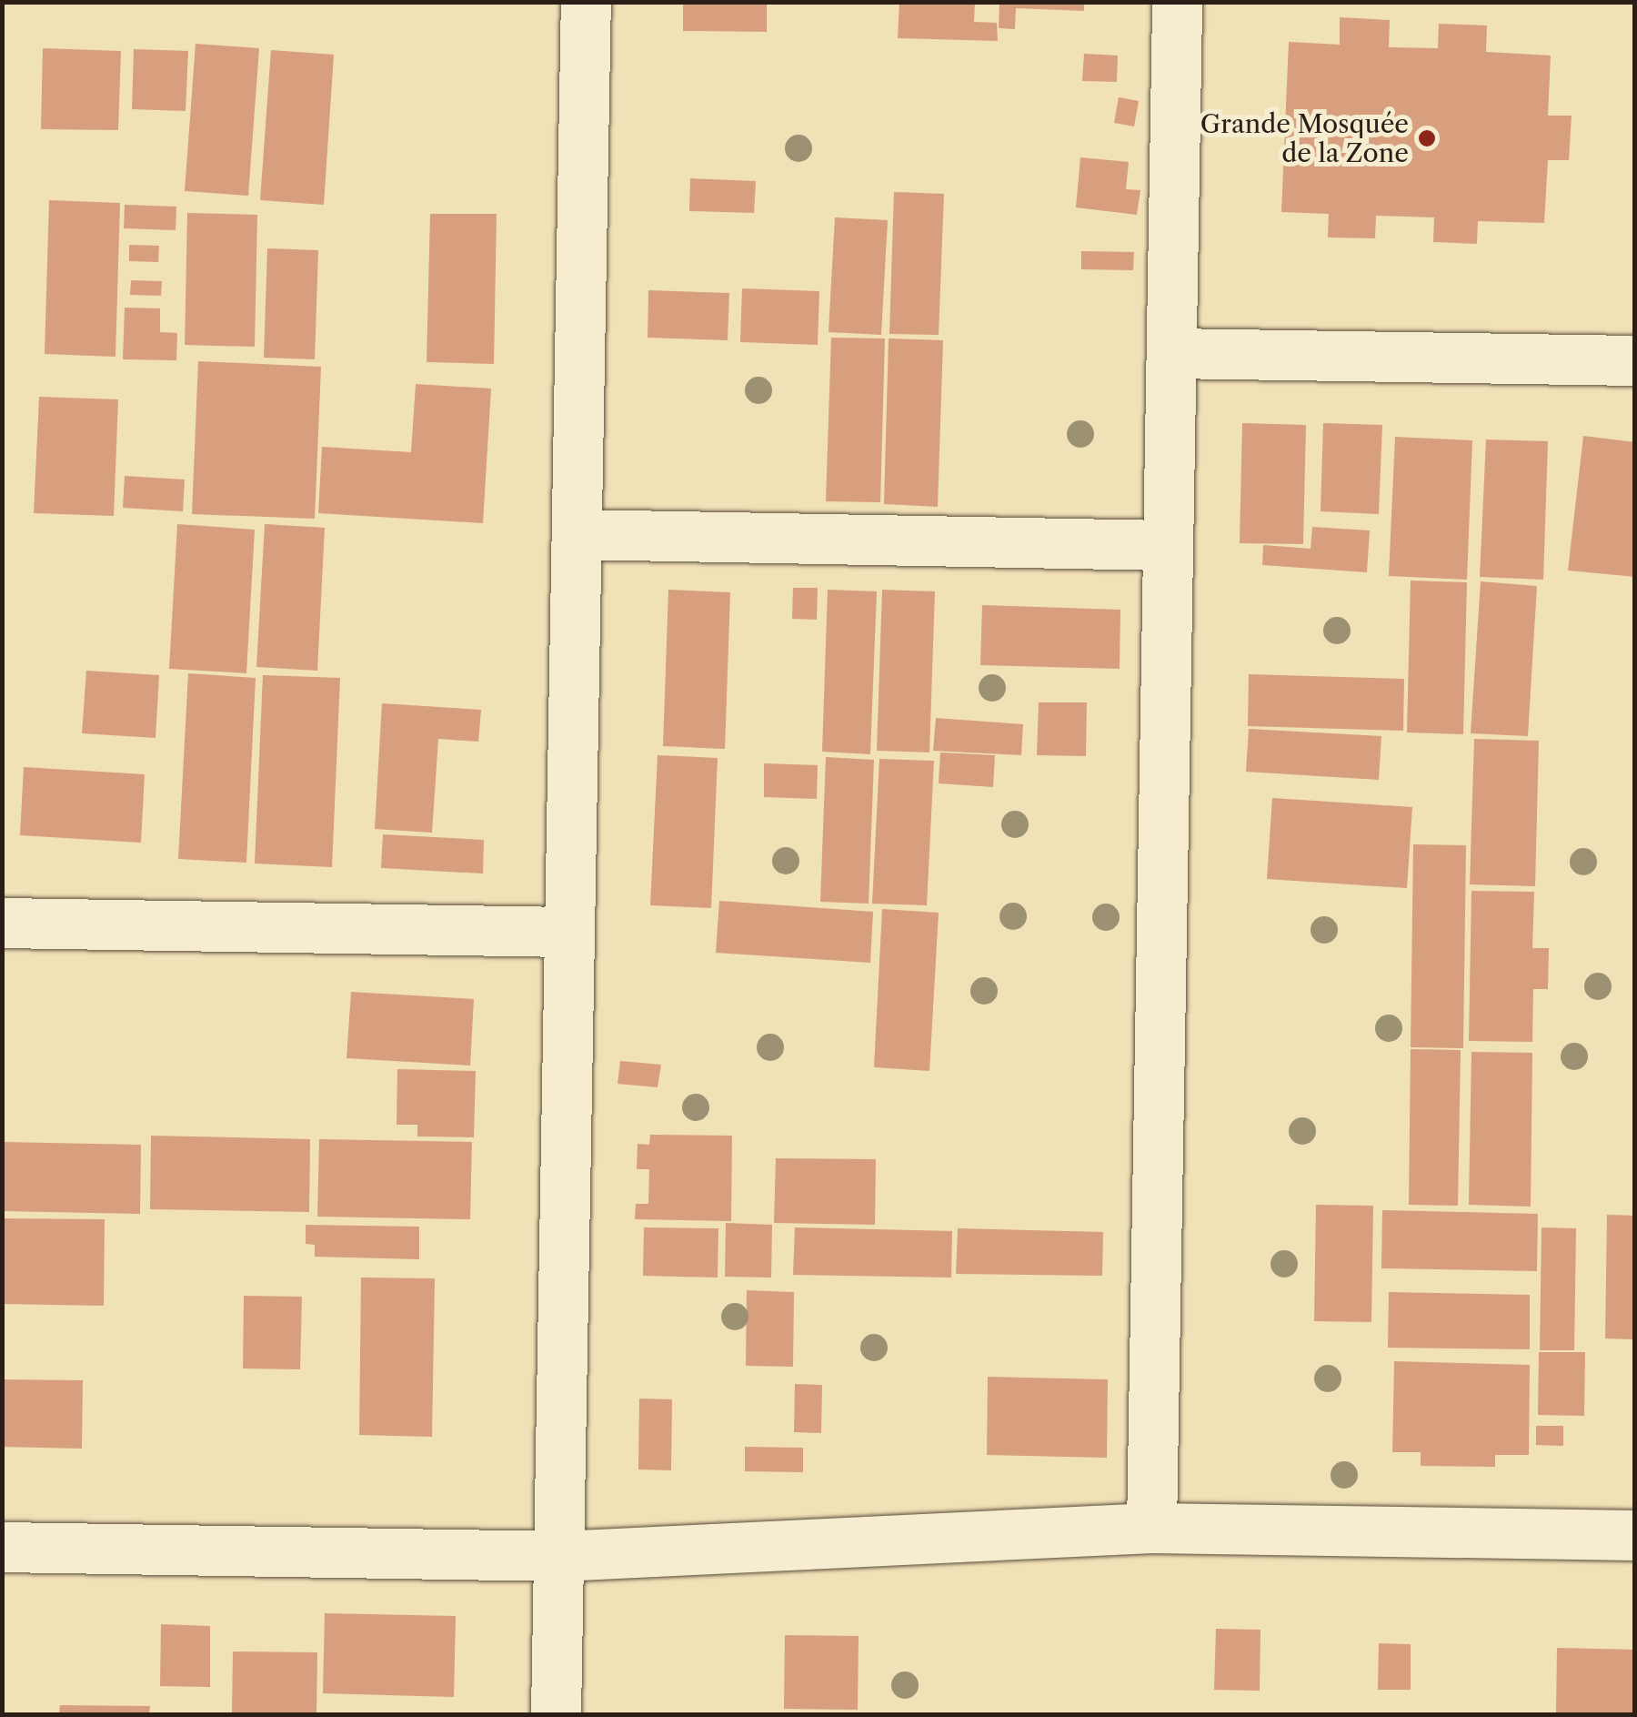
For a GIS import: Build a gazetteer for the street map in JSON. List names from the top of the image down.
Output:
{
  "places": ["Grande Mosquée de la Zone"]
}
